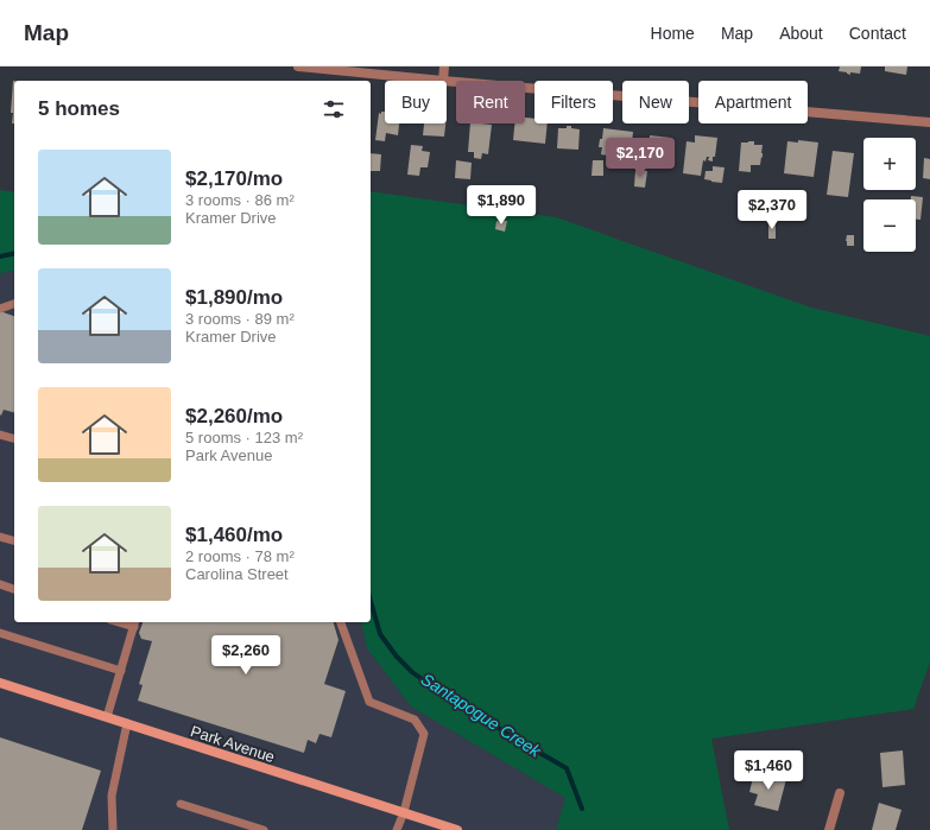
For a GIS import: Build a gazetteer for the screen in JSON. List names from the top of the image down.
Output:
{
  "streets": {
    "street": ["Park Avenue"]
  },
  "water": ["Santapogue Creek"],
  "page": {
    "header": "Map",
    "nav": [
      "Home",
      "Map",
      "About",
      "Contact"
    ],
    "chip": [
      "Buy",
      "Rent",
      "Filters",
      "New",
      "Apartment"
    ],
    "heading": "5 homes",
    "map_buttons": ["+", "−"],
    "price": [
      "$2,170",
      "$1,890",
      "$2,370",
      "$2,260",
      "$1,460"
    ],
    "list": [
      {
        "name": "$2,170/mo",
        "note": "3 rooms · 86 m² · Kramer Drive"
      },
      {
        "name": "$1,890/mo",
        "note": "3 rooms · 89 m² · Kramer Drive"
      },
      {
        "name": "$2,260/mo",
        "note": "5 rooms · 123 m² · Park Avenue"
      },
      {
        "name": "$1,460/mo",
        "note": "2 rooms · 78 m² · Carolina Street"
      }
    ]
  }
}
